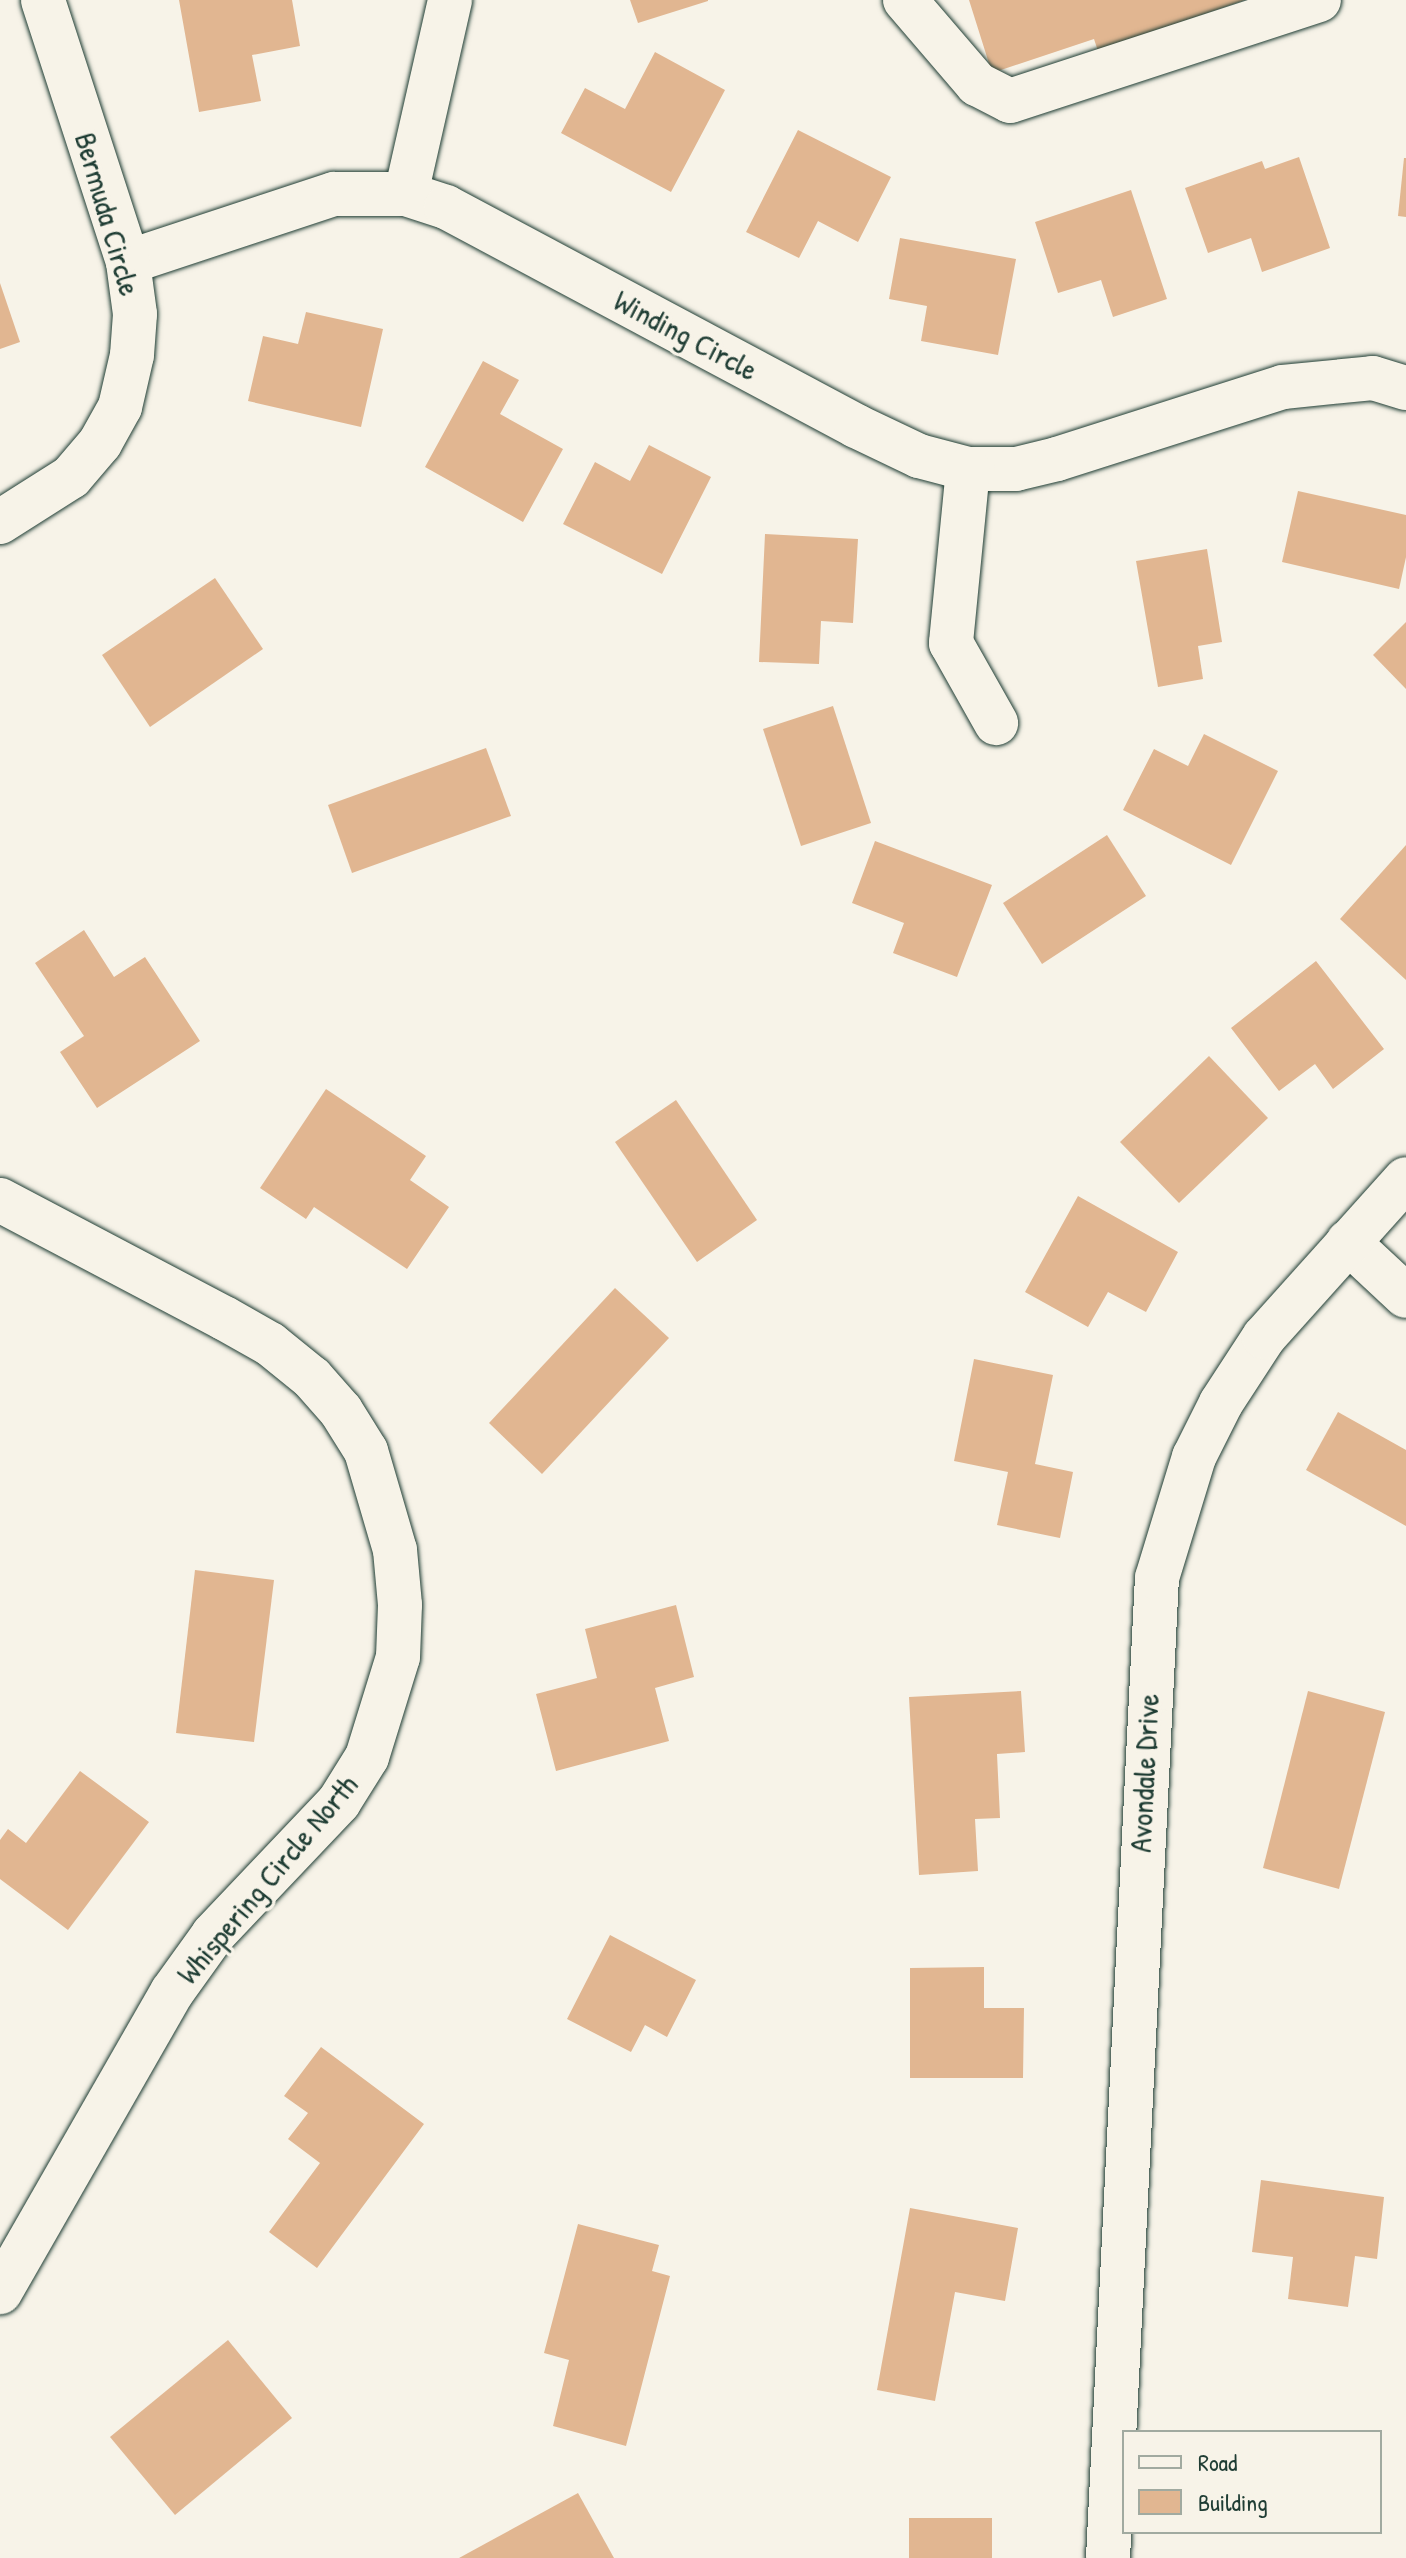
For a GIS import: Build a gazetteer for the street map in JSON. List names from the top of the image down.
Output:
{
  "streets": {
    "street": [
      "Bermuda Circle",
      "Winding Circle",
      "Avondale Drive",
      "Whispering Circle North"
    ]
  },
  "crossings": [
    ["Bermuda Circle", "Winding Circle"]
  ],
  "legend": ["Road", "Building"]
}
